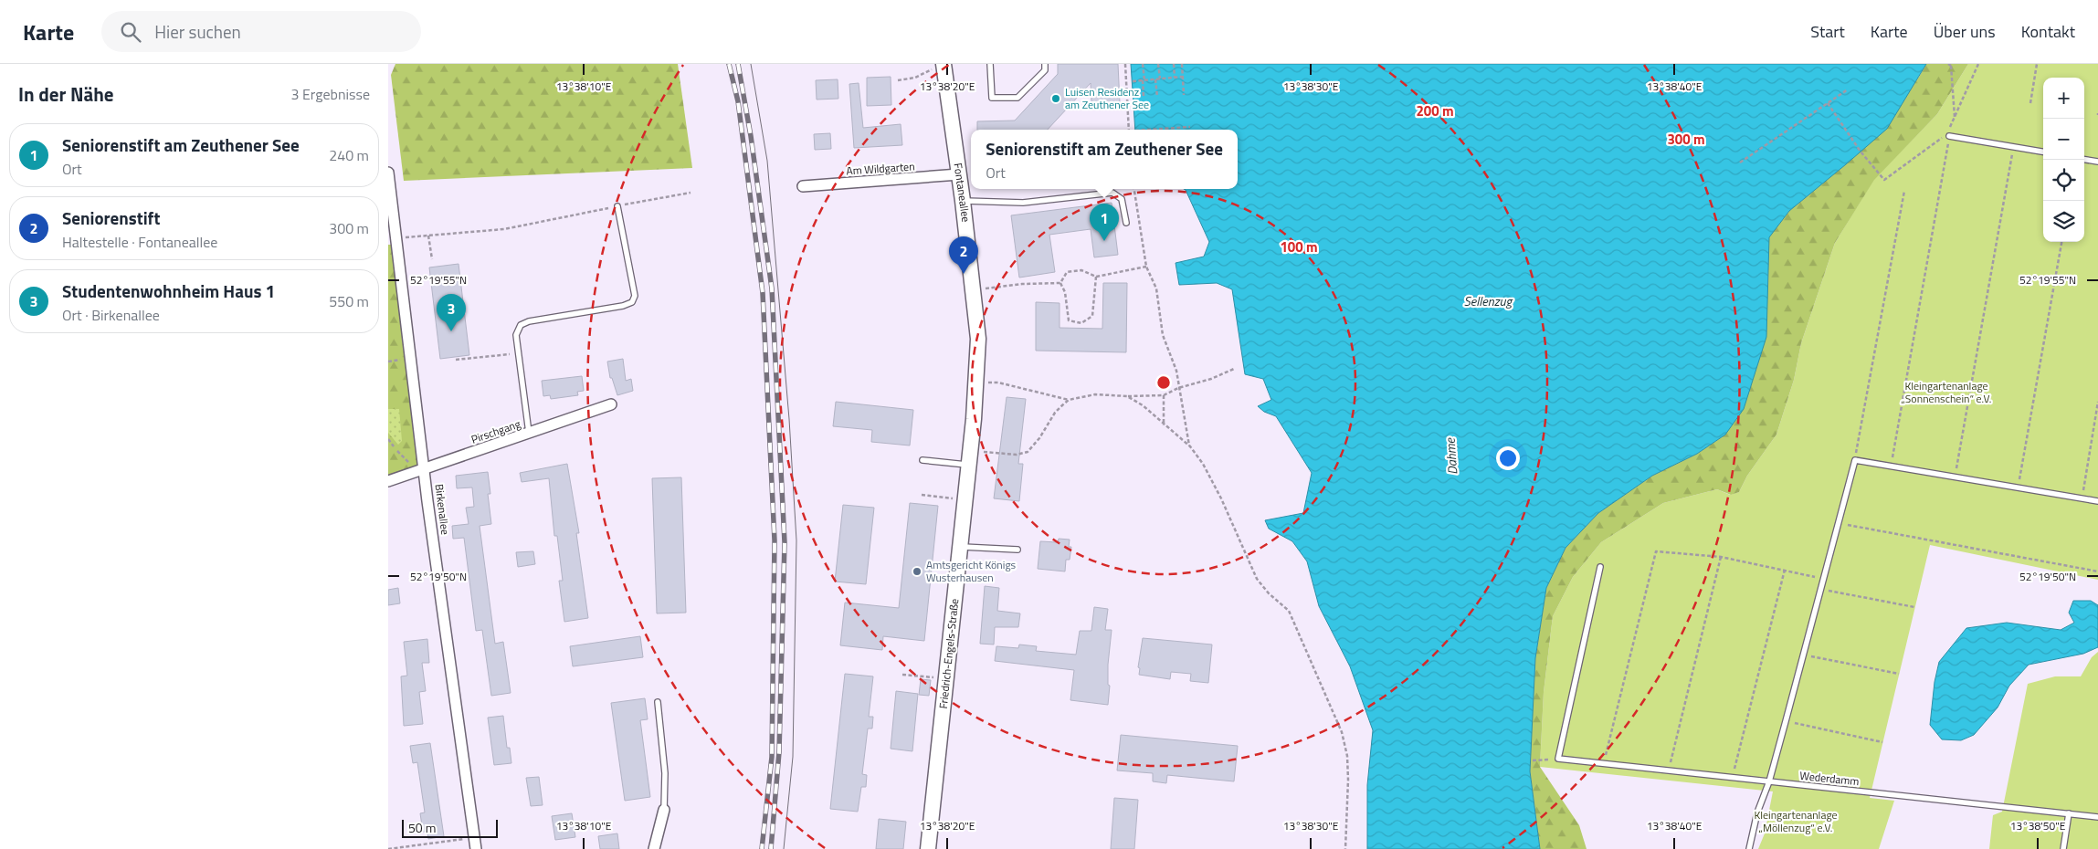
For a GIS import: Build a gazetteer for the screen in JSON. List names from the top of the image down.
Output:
{
  "streets": {
    "main road": ["Fontaneallee", "Friedrich-Engels-Straße"],
    "street": ["Am Wildgarten", "Pirschgang", "Birkenallee"],
    "lane": ["Wederdamm"]
  },
  "crossings": [
    ["Am Wildgarten", "Fontaneallee"],
    ["Fontaneallee", "Friedrich-Engels-Straße"],
    ["Pirschgang", "Birkenallee"]
  ],
  "water": ["Sellenzug", "Dahme"],
  "parks": ["Kleingartenanlage „Sonnenschein“ e.V.", "Kleingartenanlage „Möllenzug“ e.V."],
  "places": ["Luisen Residenz am Zeuthener See", "Amtsgericht Königs Wusterhausen"],
  "scale_bar": "50 m",
  "page": {
    "header": "Karte",
    "search": "Hier suchen",
    "nav": [
      "Start",
      "Karte",
      "Über uns",
      "Kontakt"
    ],
    "heading": ["In der Nähe", "3 Ergebnisse"],
    "map_buttons": ["+", "−"],
    "list": [
      {
        "mark": "1",
        "name": "Seniorenstift am Zeuthener See",
        "note": "Ort",
        "value": "240 m"
      },
      {
        "mark": "2",
        "name": "Seniorenstift",
        "note": "Haltestelle · Fontaneallee",
        "value": "300 m"
      },
      {
        "mark": "3",
        "name": "Studentenwohnheim Haus 1",
        "note": "Ort · Birkenallee",
        "value": "550 m"
      }
    ],
    "popup": ["Seniorenstift am Zeuthener See", "Ort"],
    "pins": ["1", "2", "3"],
    "scale": "50 m"
  },
  "coordinates": [
    "13°38'10\"E",
    "13°38'20\"E",
    "13°38'30\"E",
    "13°38'40\"E",
    "52°19'55\"N",
    "52°19'50\"N",
    "13°38'50\"E"
  ],
  "rings": ["200 m", "300 m", "100 m"]
}
